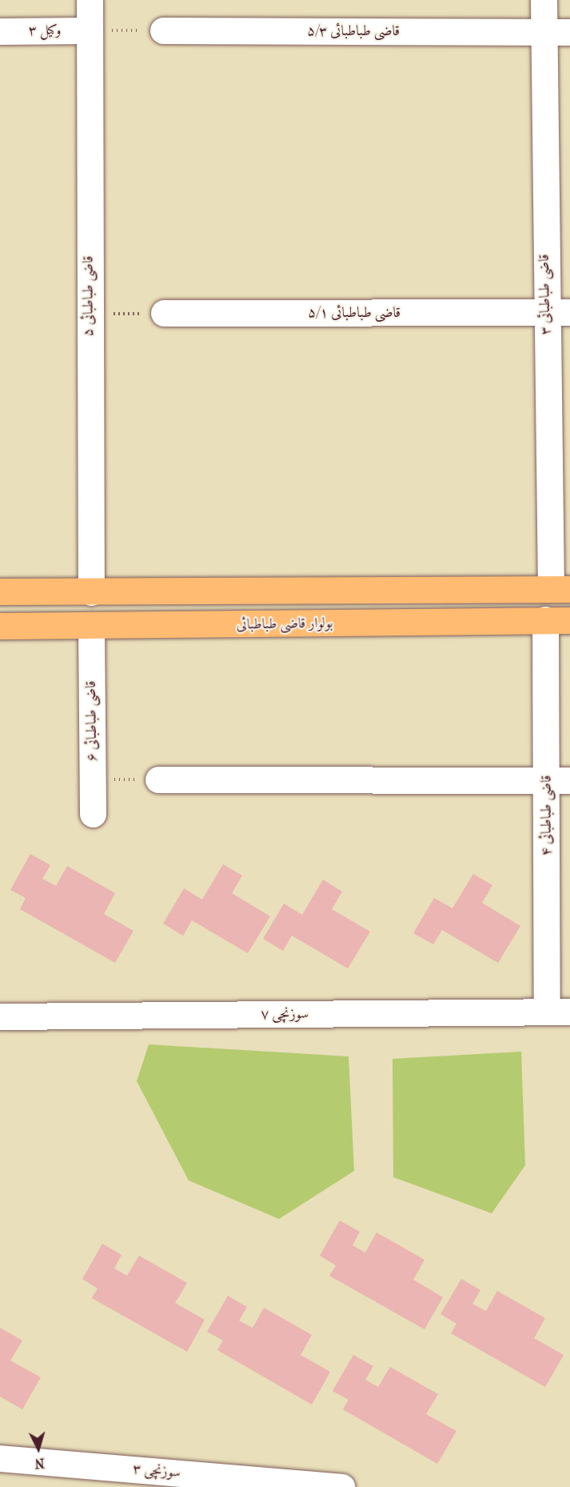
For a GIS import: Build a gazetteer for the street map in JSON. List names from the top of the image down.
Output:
{
  "streets": {
    "main road": ["بولوار قاضی طباطبائی"],
    "street": [
      "وکيل ۳",
      "قاضی طباطبائی ۵/۳",
      "قاضی طباطبائی ۳",
      "قاضی طباطبائی ۵",
      "قاضی طباطبائی ۵/۱",
      "قاضی طباطبائی ۶",
      "قاضی طباطبائی ۴",
      "سوزنچی ۷",
      "سوزنچی ۳"
    ]
  },
  "crossings": [
    ["وکيل ۳", "قاضی طباطبائی ۵"],
    ["قاضی طباطبائی ۵/۳", "قاضی طباطبائی ۳"],
    ["قاضی طباطبائی ۳", "قاضی طباطبائی ۵/۱"],
    ["بولوار قاضی طباطبائی", "قاضی طباطبائی ۶"],
    ["بولوار قاضی طباطبائی", "قاضی طباطبائی ۴"],
    ["قاضی طباطبائی ۴", "سوزنچی ۷"]
  ],
  "north": "bottom"
}
